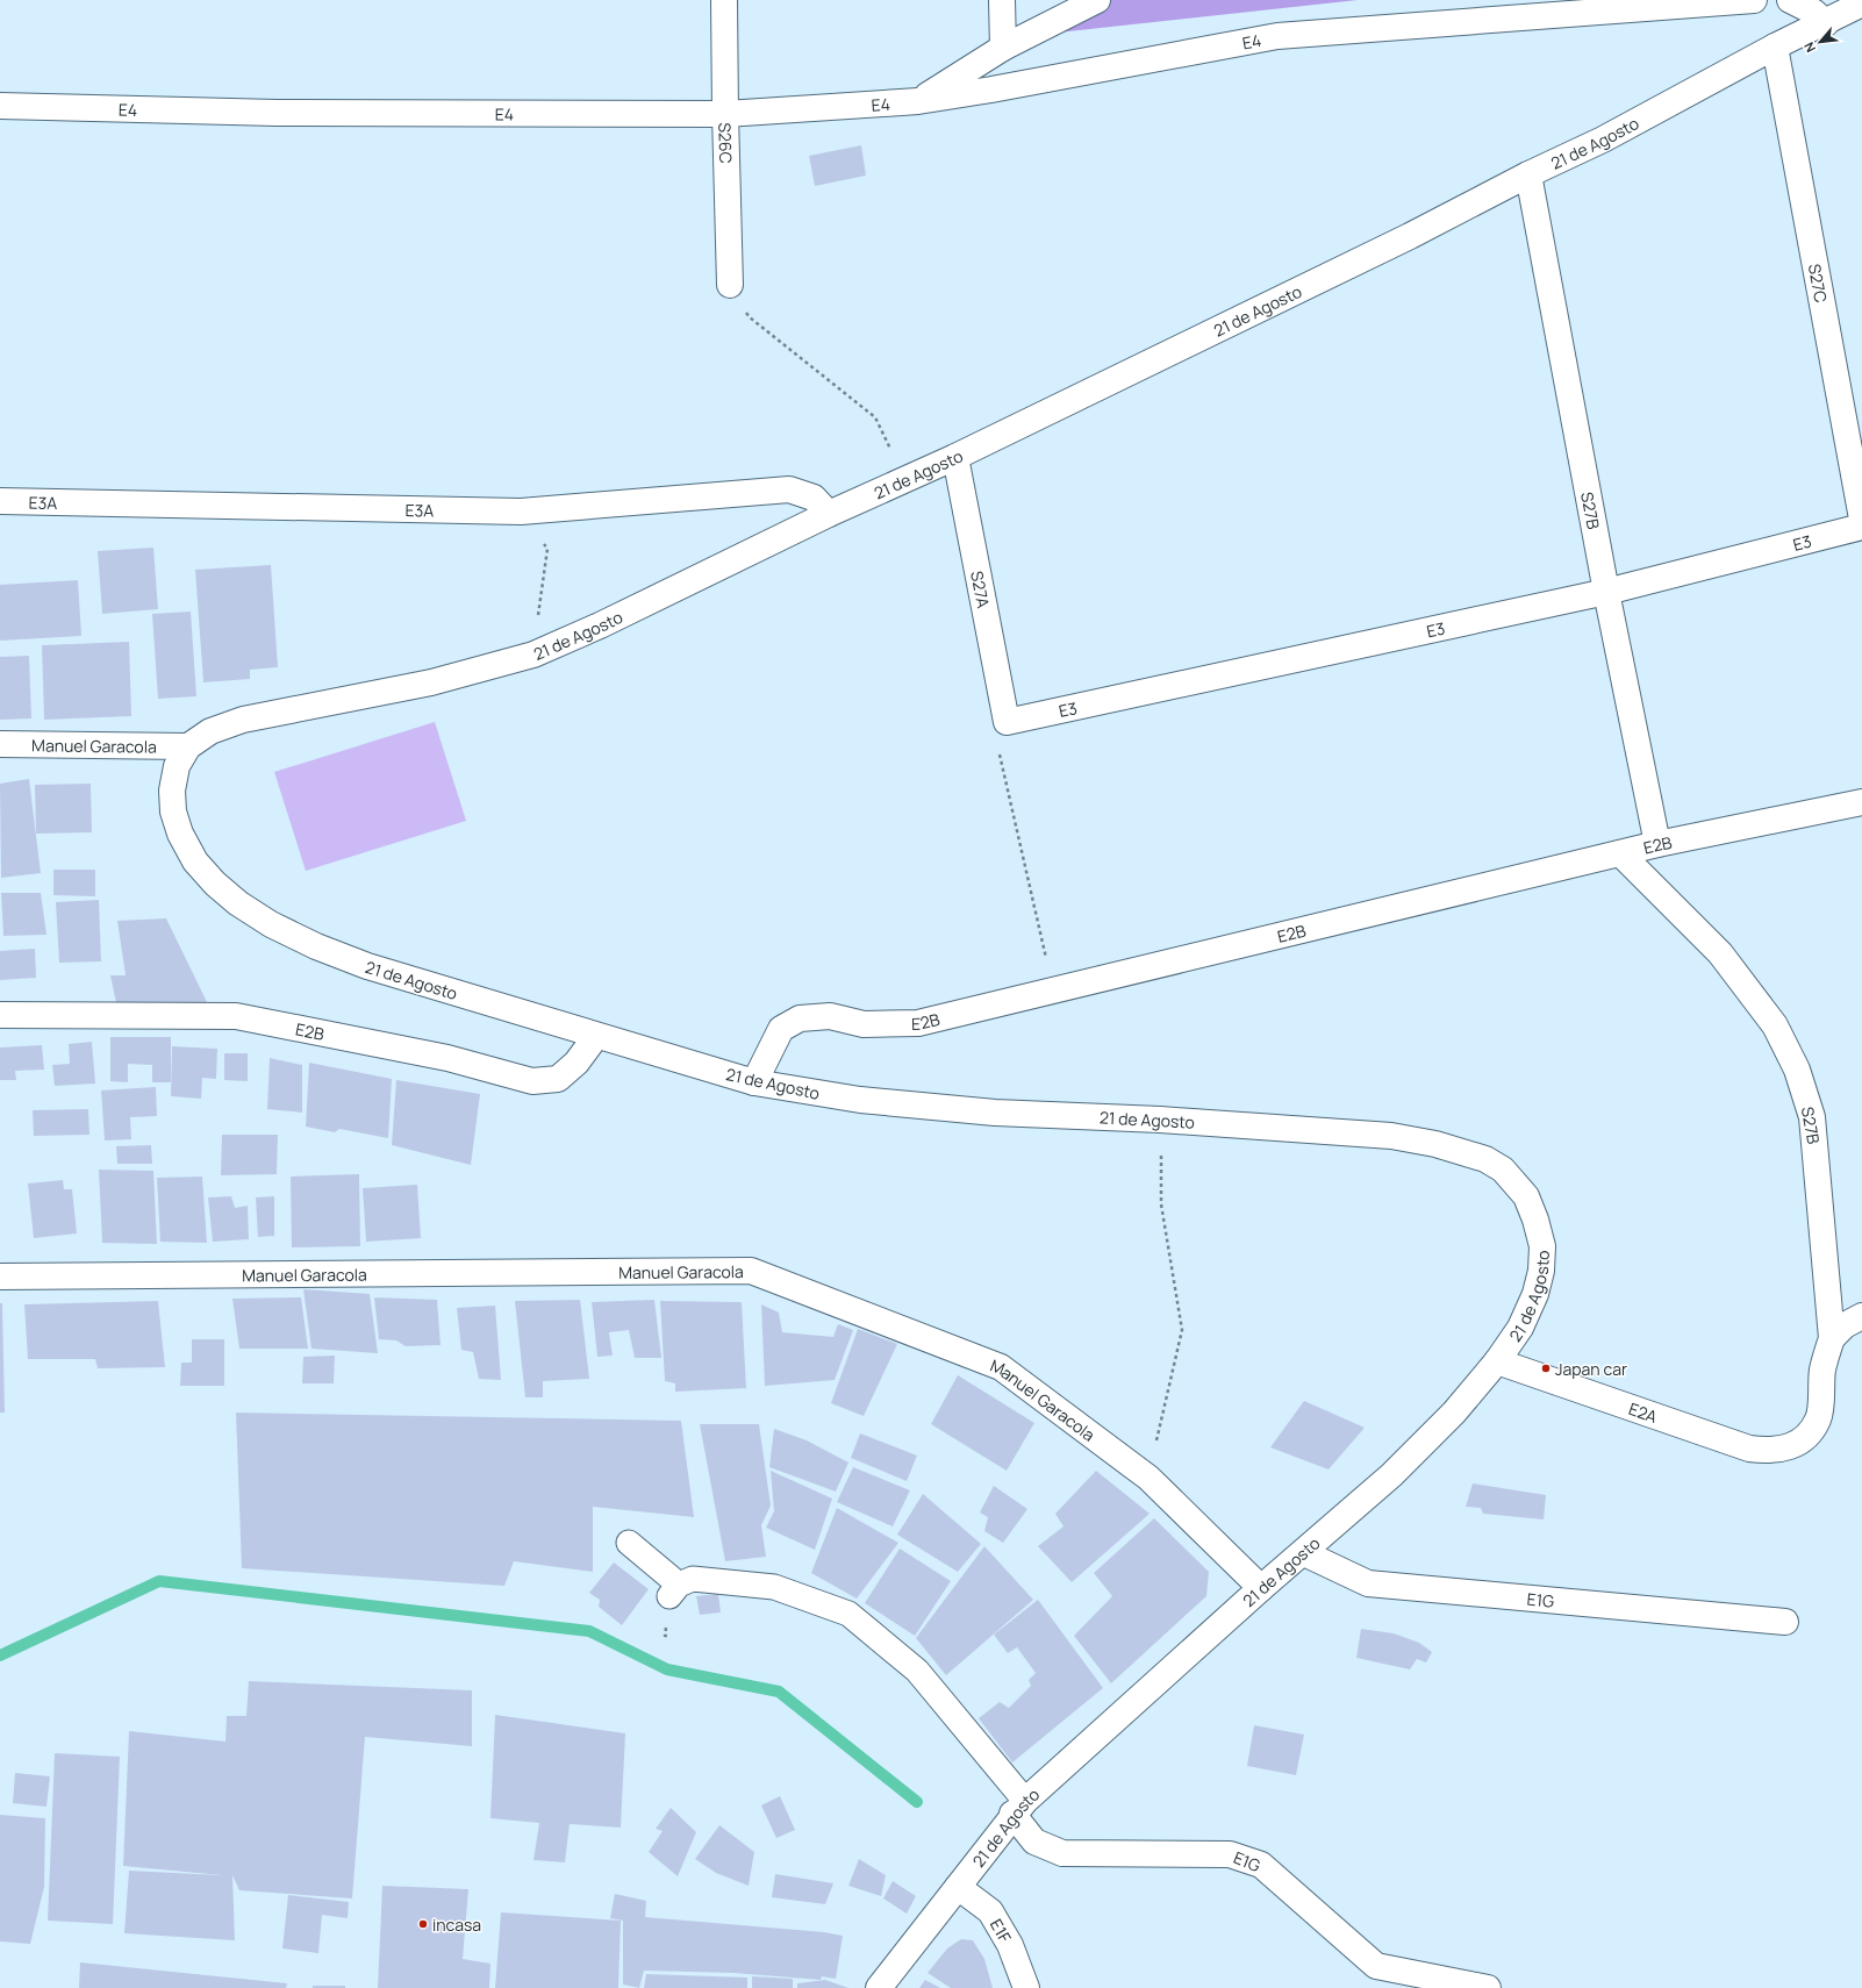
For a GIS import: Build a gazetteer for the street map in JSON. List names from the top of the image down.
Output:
{
  "streets": {
    "street": [
      "E4",
      "S26C",
      "21 de Agosto",
      "S27C",
      "E3A",
      "S27B",
      "E3",
      "S27A",
      "Manuel Garacola",
      "E2B",
      "E2A",
      "E1G",
      "E1F"
    ]
  },
  "crossings": [
    ["E4", "S26C"],
    ["21 de Agosto", "S27C"],
    ["21 de Agosto", "E3A"],
    ["21 de Agosto", "S27B"],
    ["21 de Agosto", "S27A"],
    ["21 de Agosto", "Manuel Garacola"],
    ["21 de Agosto", "E2B"],
    ["21 de Agosto", "E2A"],
    ["21 de Agosto", "E1G"],
    ["21 de Agosto", "E1F"],
    ["S27B", "E3"],
    ["S27B", "E2B"],
    ["S27B", "E2A"],
    ["E3", "S27A"]
  ],
  "places": ["Japan car", "incasa"],
  "north": "bottom left"
}
